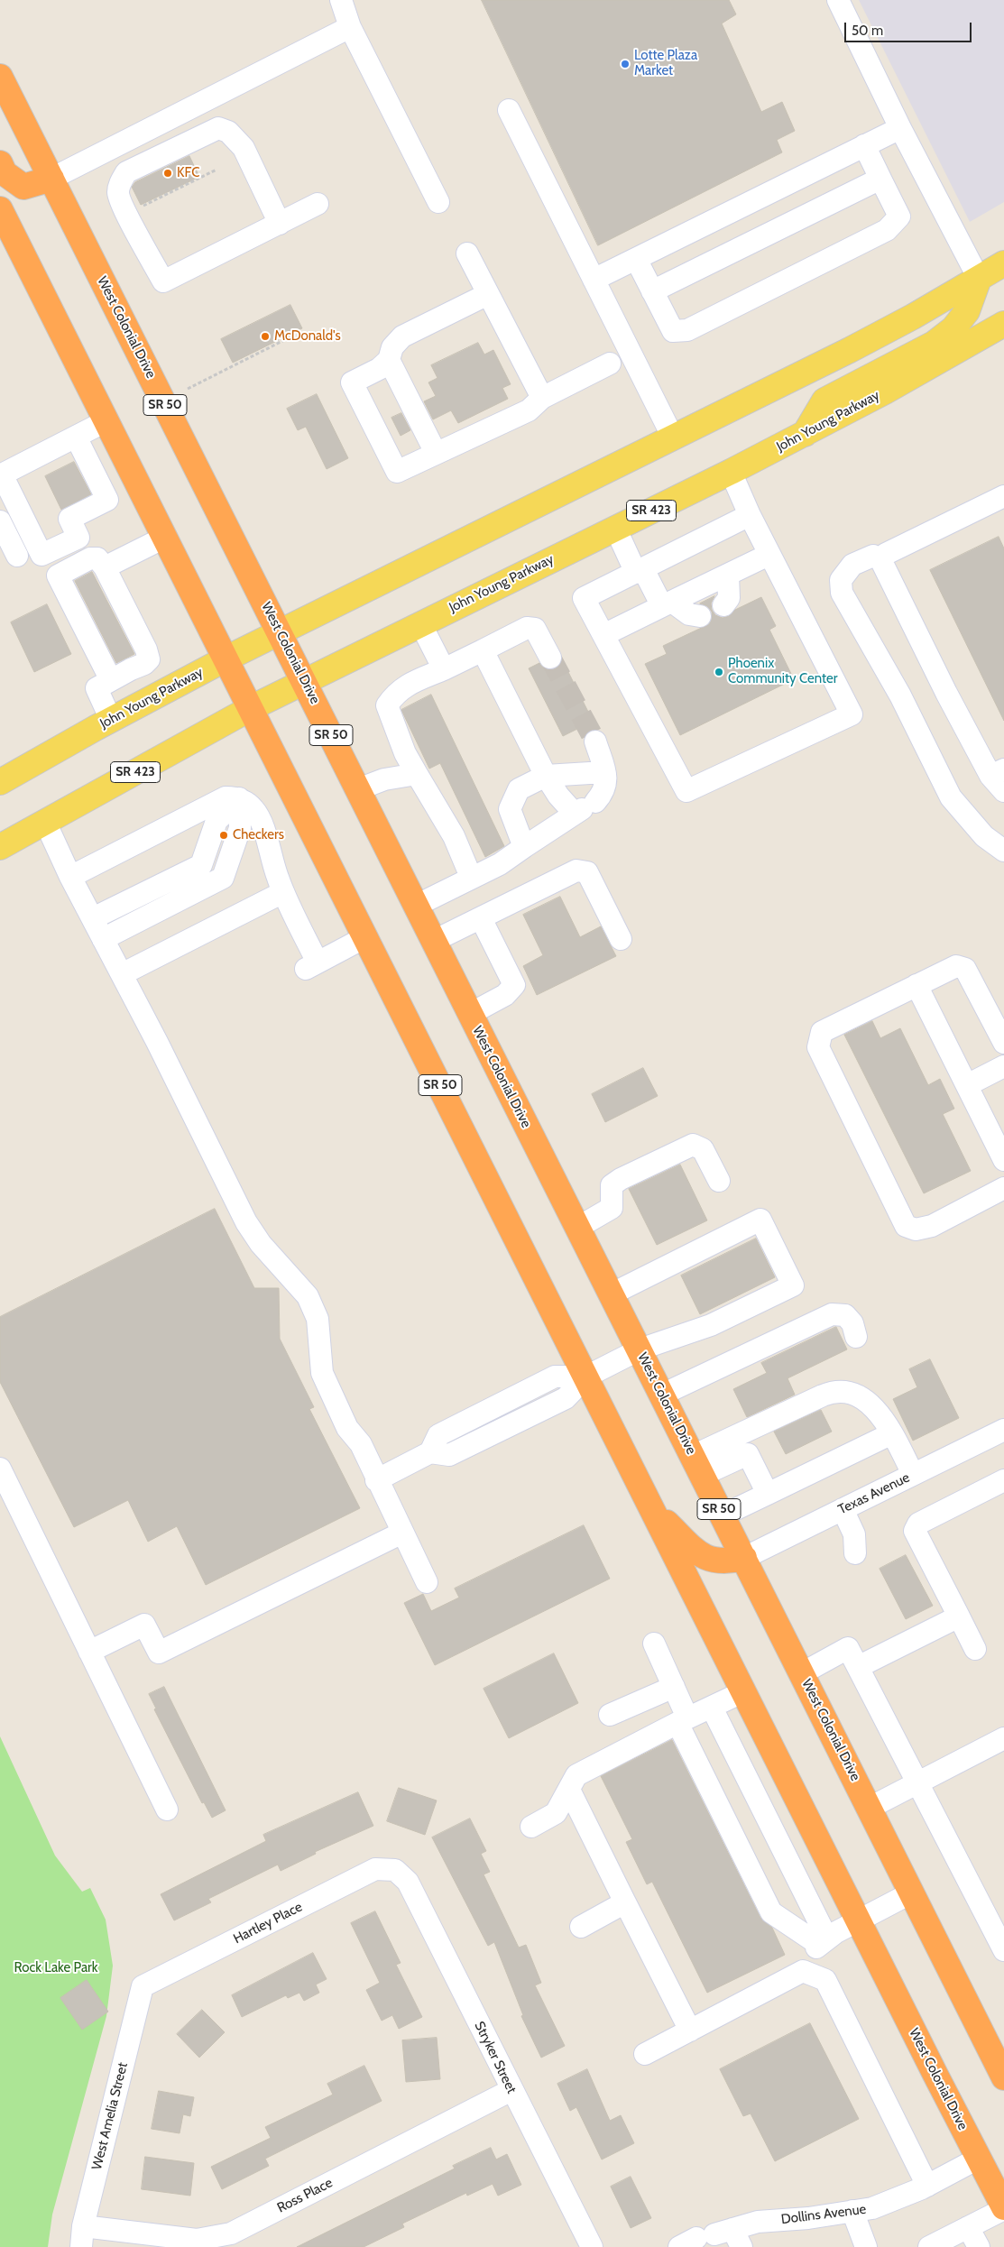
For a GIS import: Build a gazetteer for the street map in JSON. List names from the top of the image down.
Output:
{
  "streets": {
    "highway": ["West Colonial Drive", "SR 50"],
    "main road": ["John Young Parkway", "SR 423"],
    "street": [
      "Texas Avenue",
      "Hartley Place",
      "Stryker Street",
      "West Amelia Street",
      "Ross Place",
      "Dollins Avenue"
    ]
  },
  "crossings": [
    ["West Colonial Drive", "John Young Parkway"],
    ["West Colonial Drive", "Texas Avenue"],
    ["West Colonial Drive", "Dollins Avenue"],
    ["Hartley Place", "Stryker Street"],
    ["Hartley Place", "West Amelia Street"],
    ["Stryker Street", "Ross Place"],
    ["West Amelia Street", "Ross Place"]
  ],
  "parks": ["Rock Lake Park"],
  "places": [
    "Lotte Plaza Market",
    "KFC",
    "McDonald's",
    "Phoenix Community Center",
    "Checkers"
  ],
  "scale_bar": "50 m"
}
